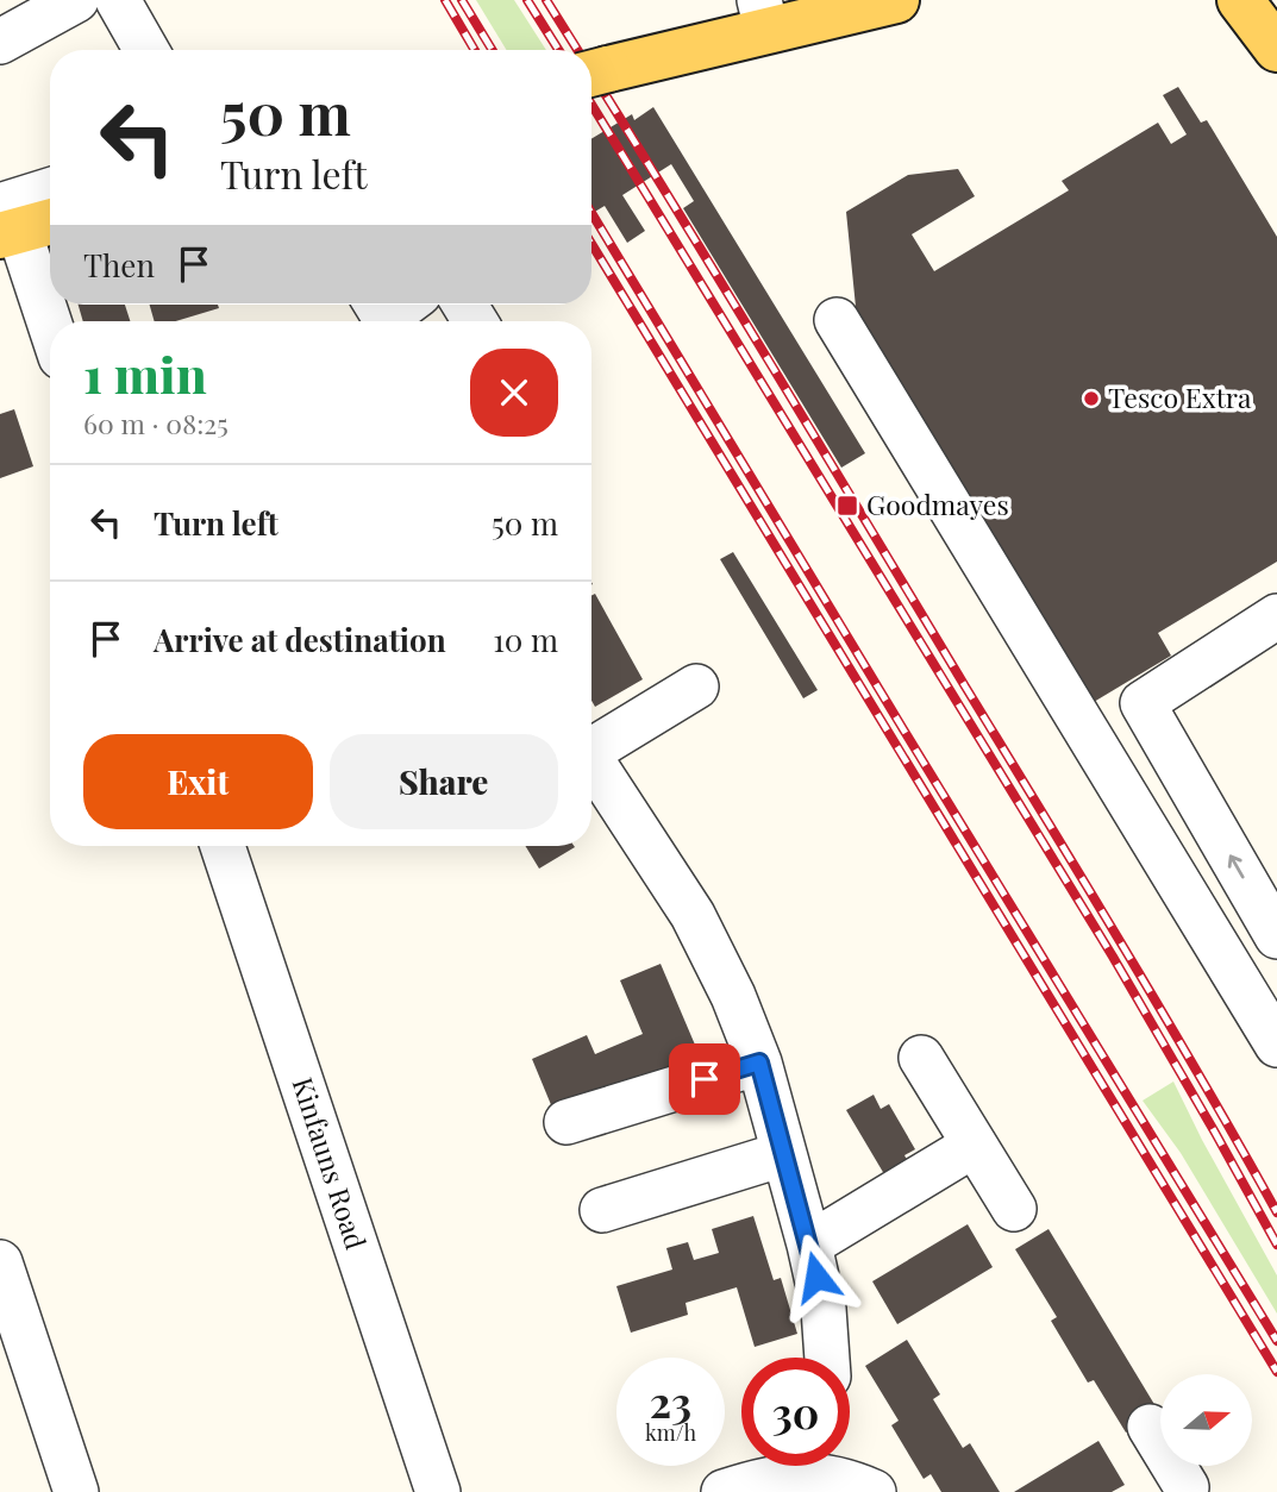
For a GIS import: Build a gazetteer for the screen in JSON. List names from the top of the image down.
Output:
{
  "streets": {
    "street": ["Kinfauns Road"]
  },
  "places": {
    "other": ["Tesco Extra"],
    "transit": ["Goodmayes"]
  },
  "north": "right",
  "page": {
    "turn": ["50 m", "Turn left"],
    "then": "Then",
    "heading": ["1 min", "60 m · 08:25"],
    "list": [
      {
        "name": "Turn left",
        "value": "50 m"
      },
      {
        "name": "Arrive at destination",
        "value": "10 m"
      }
    ],
    "buttons": ["Exit", "Share"],
    "speed": "23 km/h",
    "limit": "30"
  }
}
